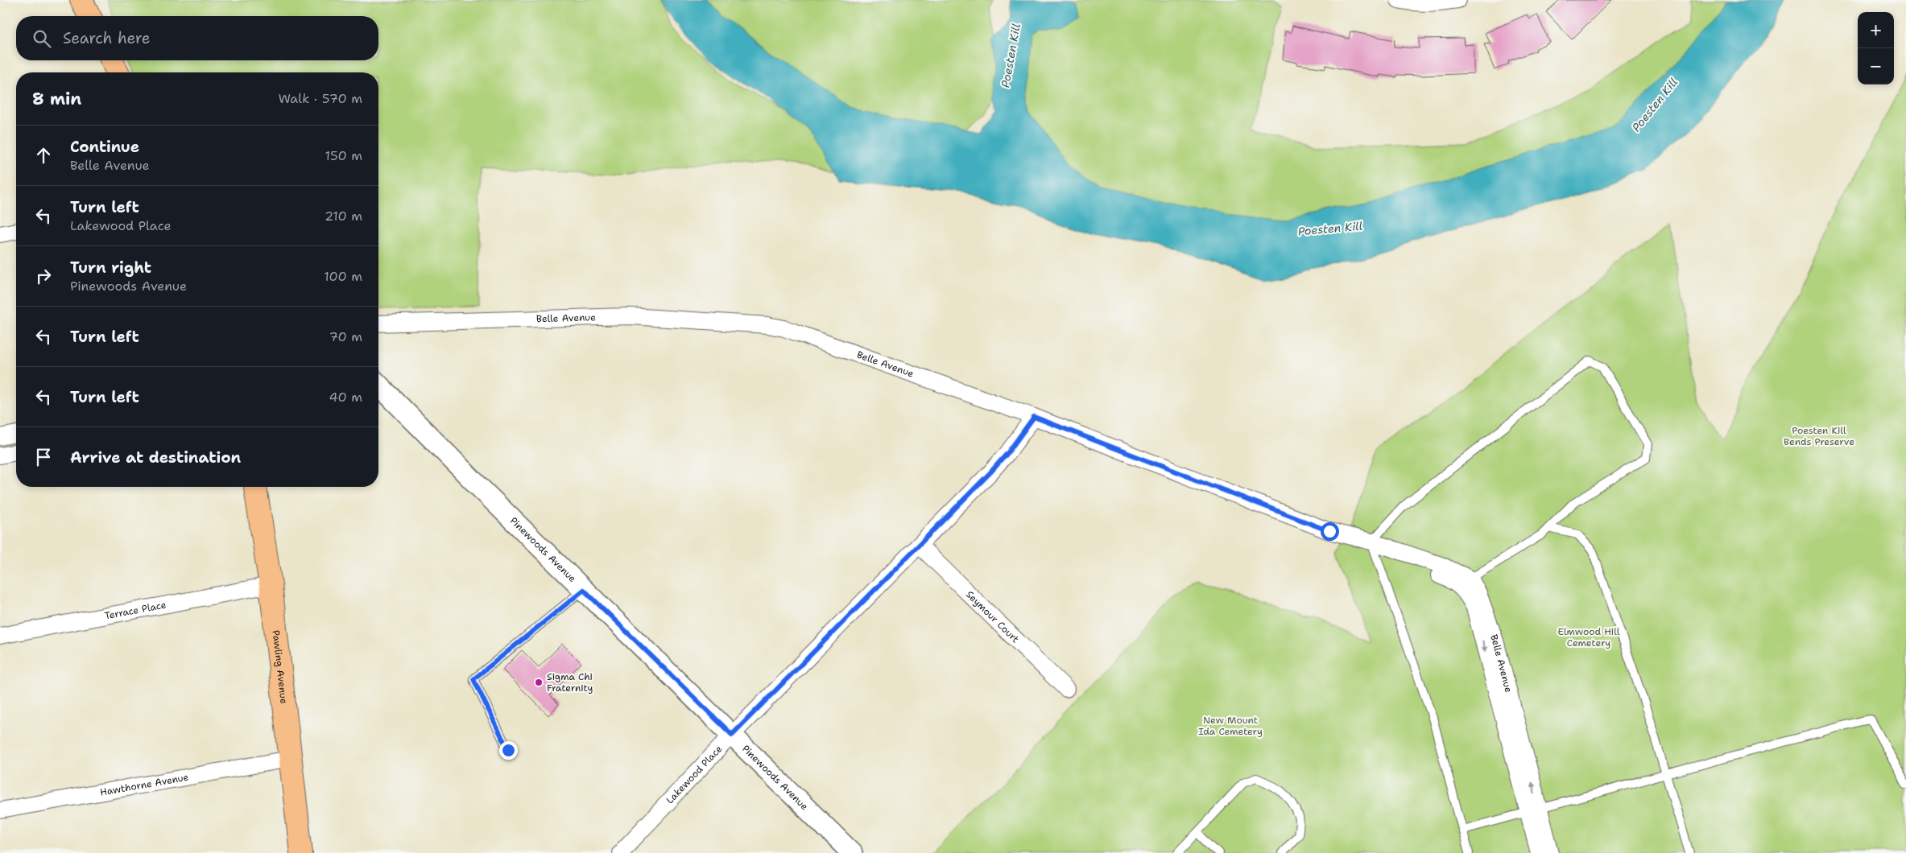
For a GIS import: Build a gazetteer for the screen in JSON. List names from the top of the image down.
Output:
{
  "streets": {
    "main road": ["Pawling Avenue"],
    "street": [
      "Belle Avenue",
      "Pinewoods Avenue",
      "Terrace Place",
      "Seymour Court",
      "Lakewood Place",
      "Hawthorne Avenue"
    ]
  },
  "crossings": [
    ["Belle Avenue", "Lakewood Place"],
    ["Pinewoods Avenue", "Lakewood Place"],
    ["Terrace Place", "Pawling Avenue"],
    ["Seymour Court", "Lakewood Place"],
    ["Pawling Avenue", "Hawthorne Avenue"]
  ],
  "water": ["Poesten Kill"],
  "parks": ["Poesten Kill Bends Preserve", "Elmwood Hill Cemetery", "New Mount Ida Cemetery"],
  "places": ["Sigma Chi Fraternity"],
  "page": {
    "map_buttons": ["+", "−"],
    "search": "Search here",
    "heading": ["8 min", "Walk · 570 m"],
    "list": [
      ["Continue", "Belle Avenue", "150 m"],
      ["Turn left", "Lakewood Place", "210 m"],
      ["Turn right", "Pinewoods Avenue", "100 m"],
      ["Turn left", "70 m"],
      ["Turn left", "40 m"],
      "Arrive at destination"
    ]
  }
}
